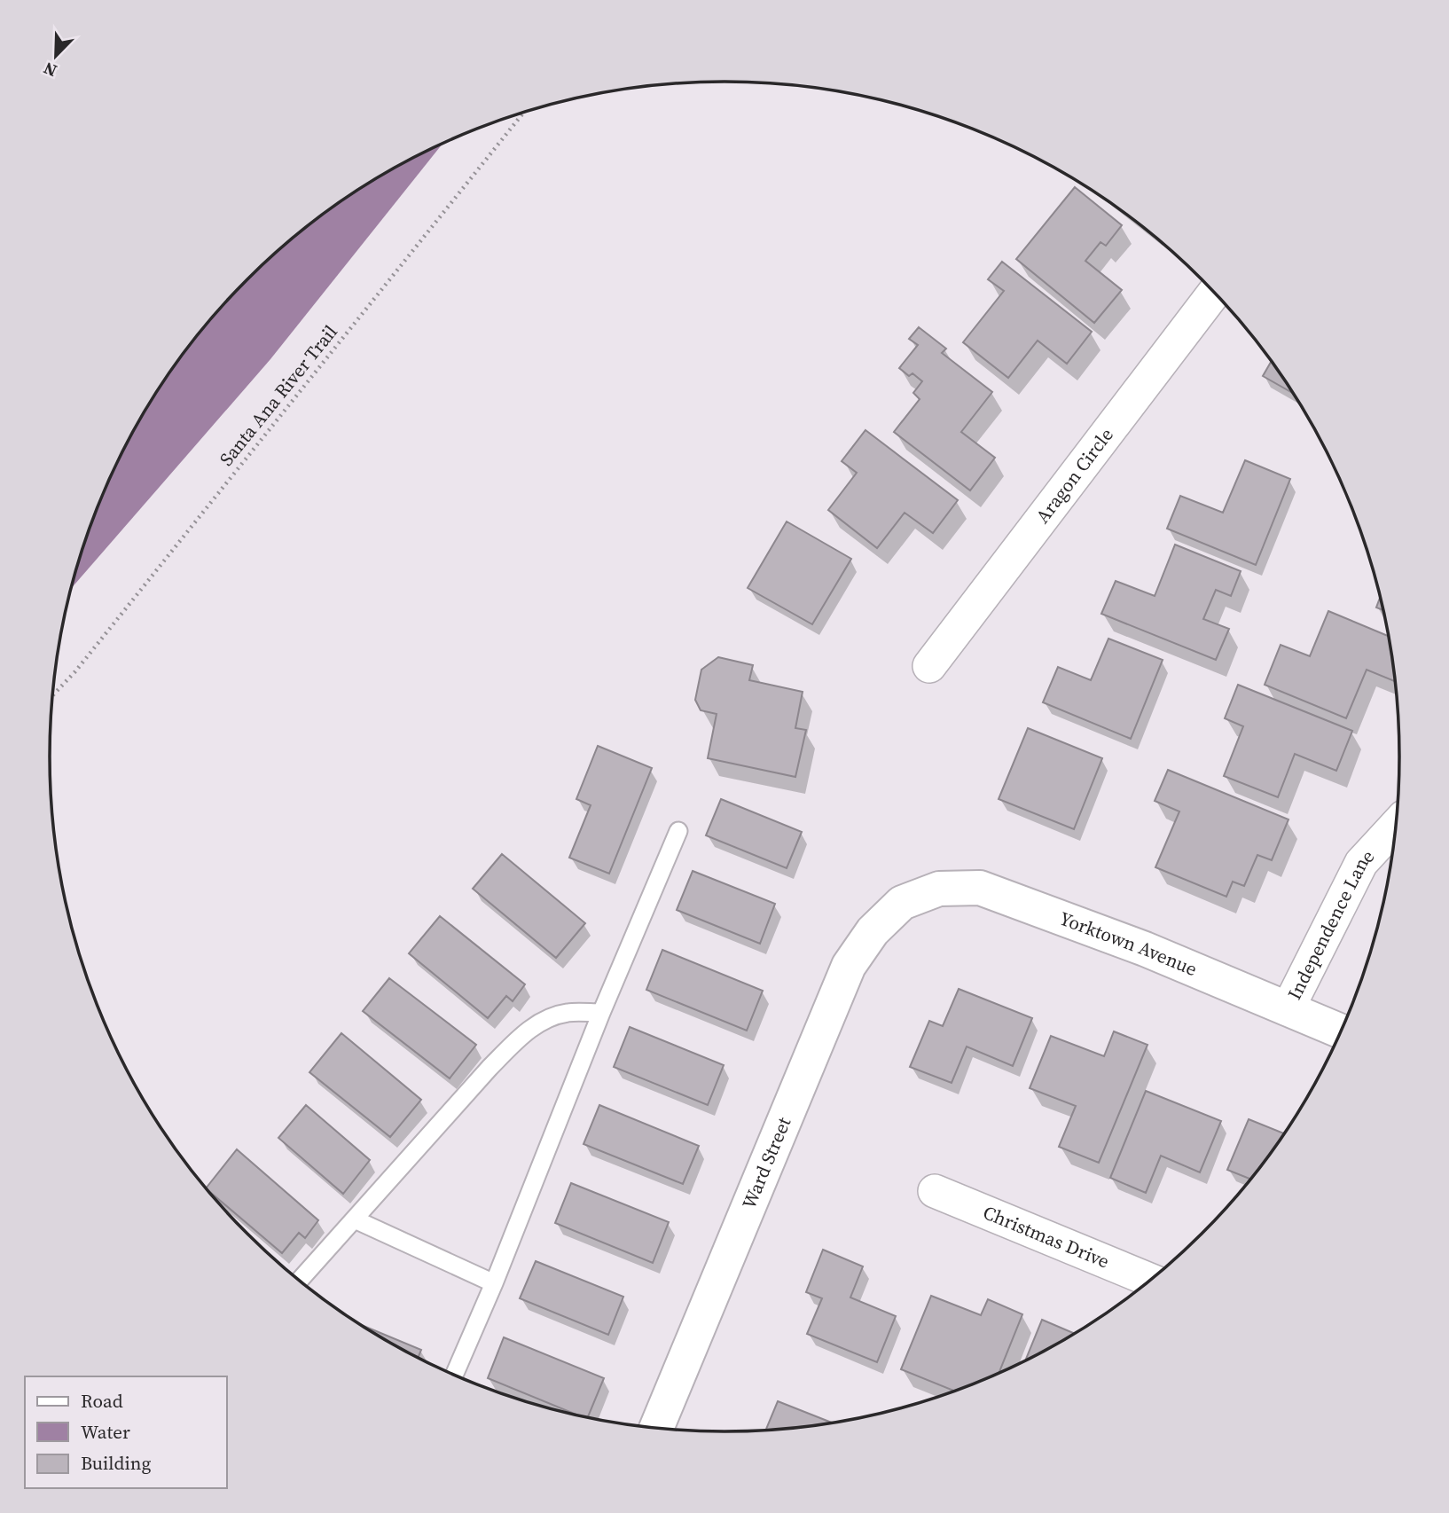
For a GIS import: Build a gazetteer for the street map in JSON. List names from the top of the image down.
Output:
{
  "streets": {
    "street": [
      "Aragon Circle",
      "Independence Lane",
      "Yorktown Avenue",
      "Ward Street",
      "Christmas Drive"
    ],
    "path": ["Santa Ana River Trail"]
  },
  "crossings": [
    ["Independence Lane", "Yorktown Avenue"],
    ["Yorktown Avenue", "Ward Street"]
  ],
  "legend": ["Road", "Water", "Building"],
  "north": "bottom left"
}
